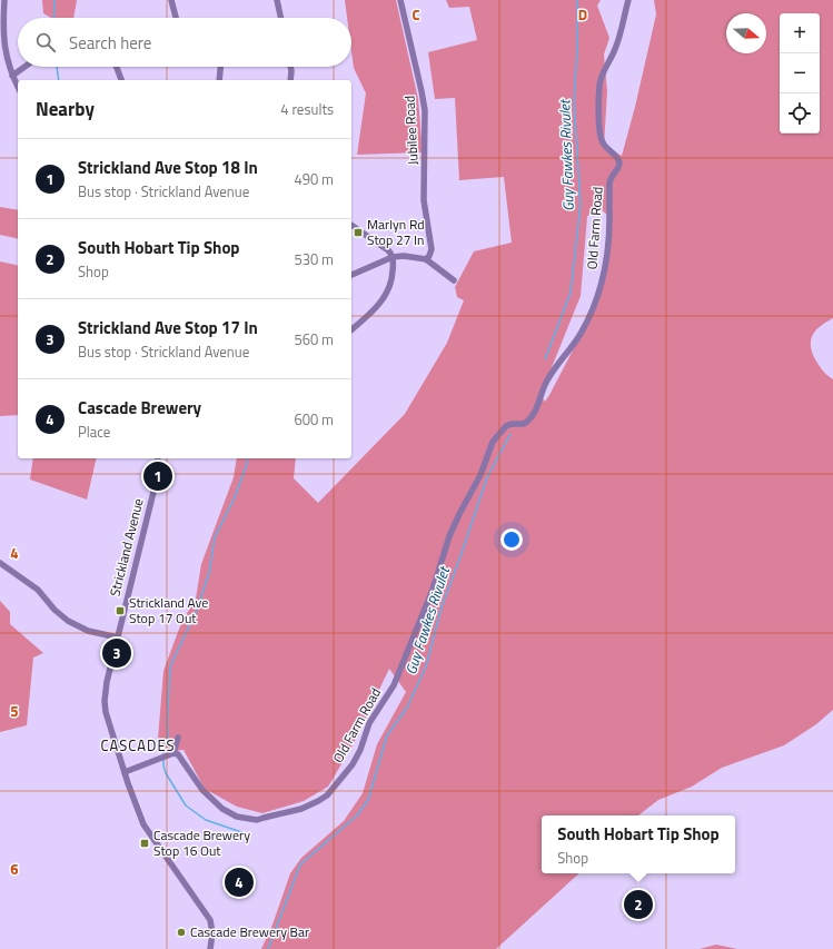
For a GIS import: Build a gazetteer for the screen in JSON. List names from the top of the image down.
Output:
{
  "streets": {
    "street": ["Jubilee Road", "Old Farm Road", "Strickland Avenue"]
  },
  "districts": ["CASCADES"],
  "water": ["Guy Fawkes Rivulet"],
  "places": {
    "transit": ["Marlyn Rd Stop 27 In", "Strickland Ave Stop 17 Out", "Cascade Brewery Stop 16 Out"],
    "other": ["Cascade Brewery Bar"]
  },
  "north": "right",
  "page": {
    "map_buttons": ["+", "−"],
    "search": "Search here",
    "heading": ["Nearby", "4 results"],
    "list": [
      {
        "mark": "1",
        "name": "Strickland Ave Stop 18 In",
        "note": "Bus stop · Strickland Avenue",
        "value": "490 m"
      },
      {
        "mark": "2",
        "name": "South Hobart Tip Shop",
        "note": "Shop",
        "value": "530 m"
      },
      {
        "mark": "3",
        "name": "Strickland Ave Stop 17 In",
        "note": "Bus stop · Strickland Avenue",
        "value": "560 m"
      },
      {
        "mark": "4",
        "name": "Cascade Brewery",
        "note": "Place",
        "value": "600 m"
      }
    ],
    "pins": [
      "1",
      "3",
      "4",
      "2"
    ],
    "popup": ["South Hobart Tip Shop", "Shop"]
  },
  "grid": {
    "columns": ["C", "D"],
    "rows": ["4", "5", "6"]
  }
}
